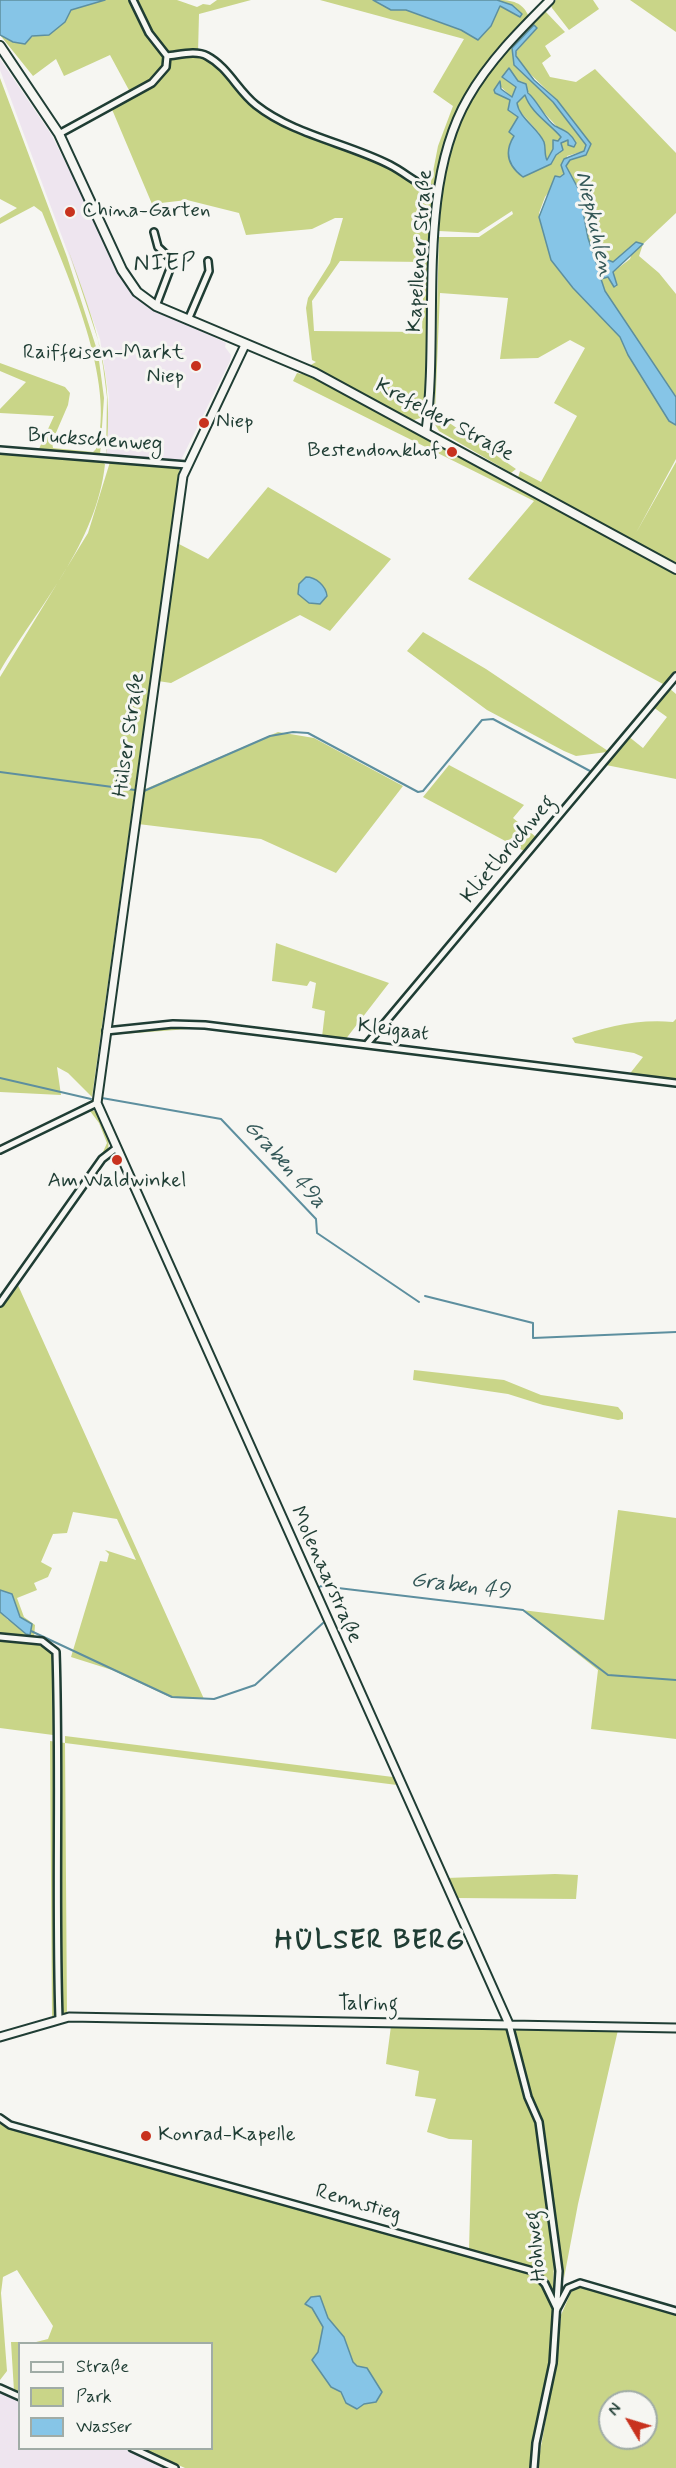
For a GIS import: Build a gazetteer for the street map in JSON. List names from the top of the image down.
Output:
{
  "streets": {
    "main road": ["Krefelder Straße"],
    "street": [
      "Kapellener Straße",
      "Bruckschenweg",
      "Hülser Straße",
      "Klietbruchweg",
      "Kleigaat",
      "Molenaarstraße",
      "Talring",
      "Rennstieg",
      "Hohlweg"
    ]
  },
  "crossings": [
    ["Kapellener Straße", "Krefelder Straße"],
    ["Krefelder Straße", "Hülser Straße"],
    ["Bruckschenweg", "Hülser Straße"],
    ["Hülser Straße", "Kleigaat"],
    ["Hülser Straße", "Molenaarstraße"],
    ["Klietbruchweg", "Kleigaat"],
    ["Molenaarstraße", "Talring"],
    ["Molenaarstraße", "Hohlweg"],
    ["Talring", "Hohlweg"],
    ["Rennstieg", "Hohlweg"]
  ],
  "districts": ["NIEP", "HÜLSER BERG"],
  "water": ["Niepkuhlen", "Graben 49a", "Graben 49"],
  "places": [
    "China-Garten",
    "Raiffeisen-Markt Niep",
    "Niep",
    "Bestendonkhof",
    "Am Waldwinkel",
    "Konrad-Kapelle"
  ],
  "legend": ["Straße", "Park", "Wasser"],
  "north": "top left"
}
